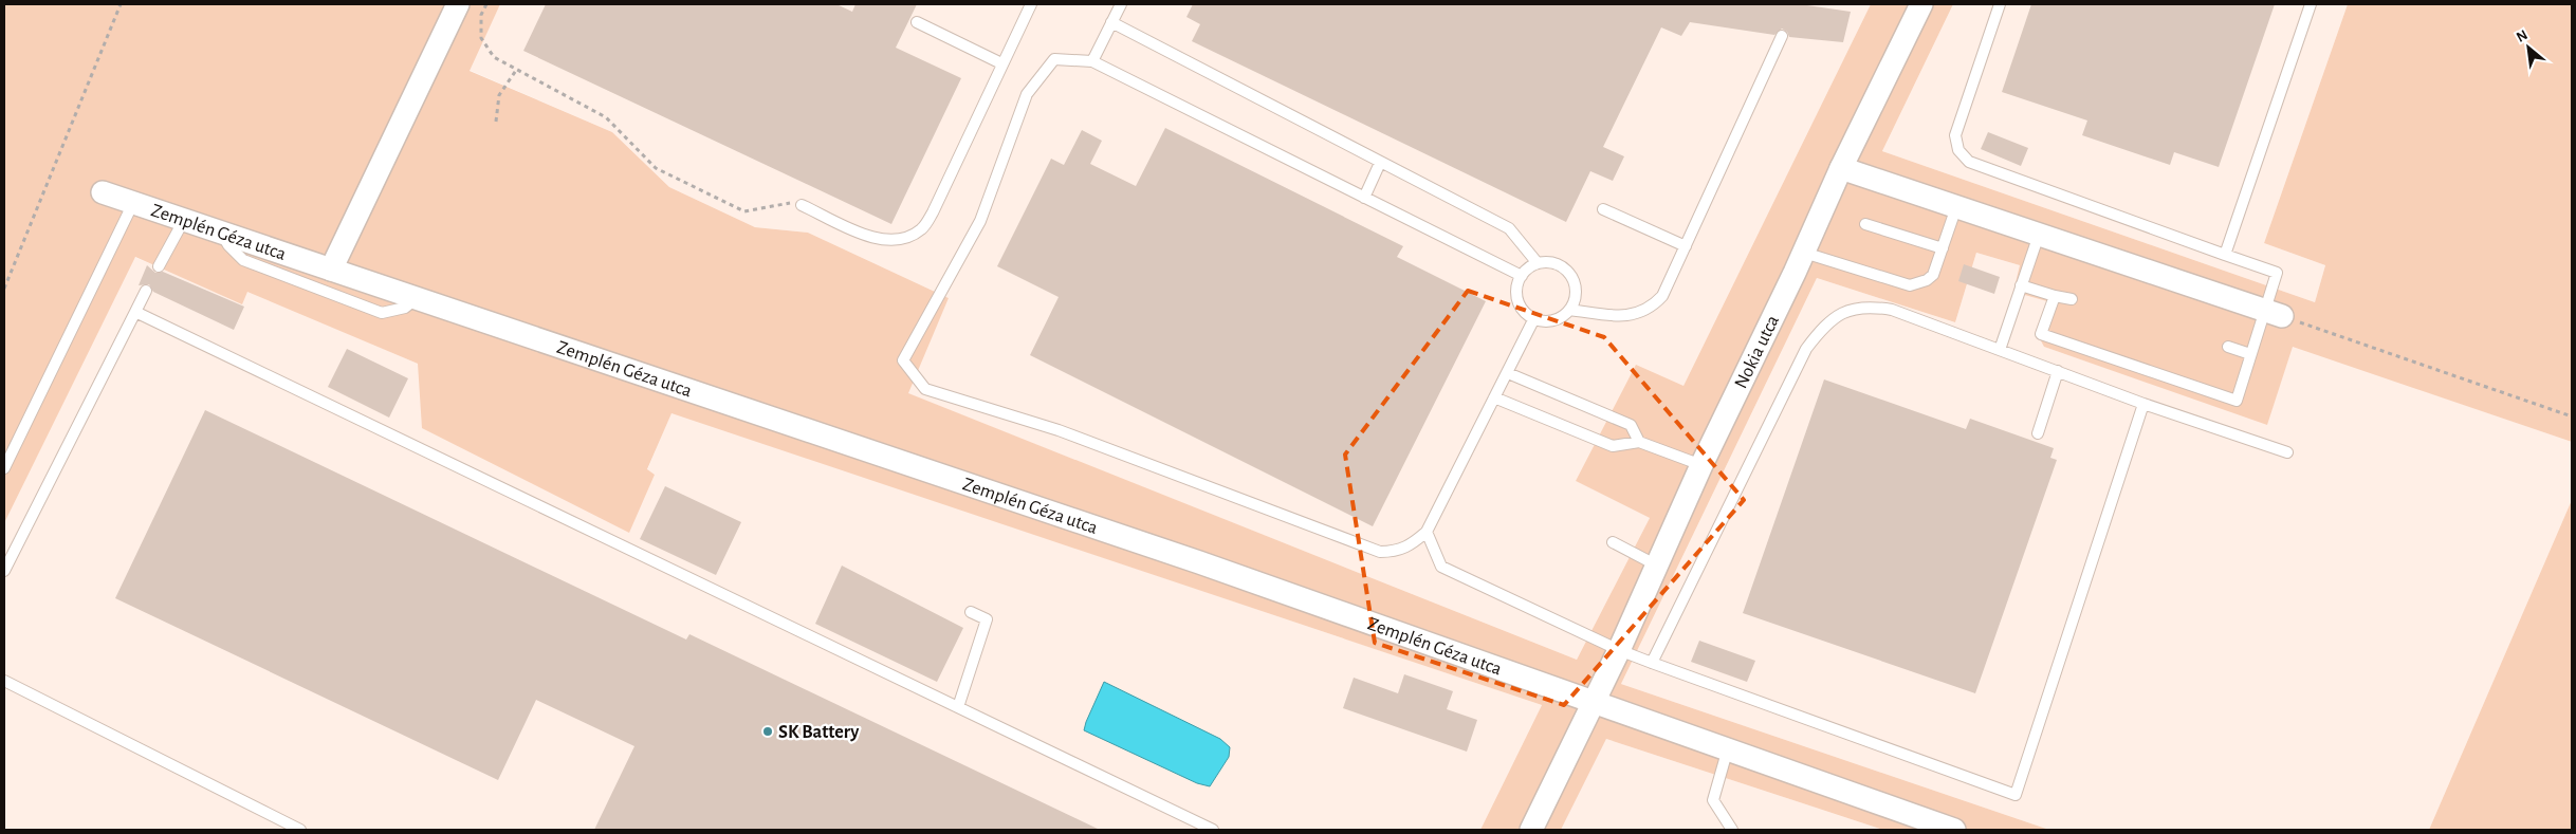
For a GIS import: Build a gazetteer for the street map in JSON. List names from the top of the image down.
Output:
{
  "streets": {
    "street": ["Zemplén Géza utca", "Nokia utca"]
  },
  "crossings": [
    ["Zemplén Géza utca", "Nokia utca"]
  ],
  "places": ["SK Battery"],
  "north": "top left"
}
